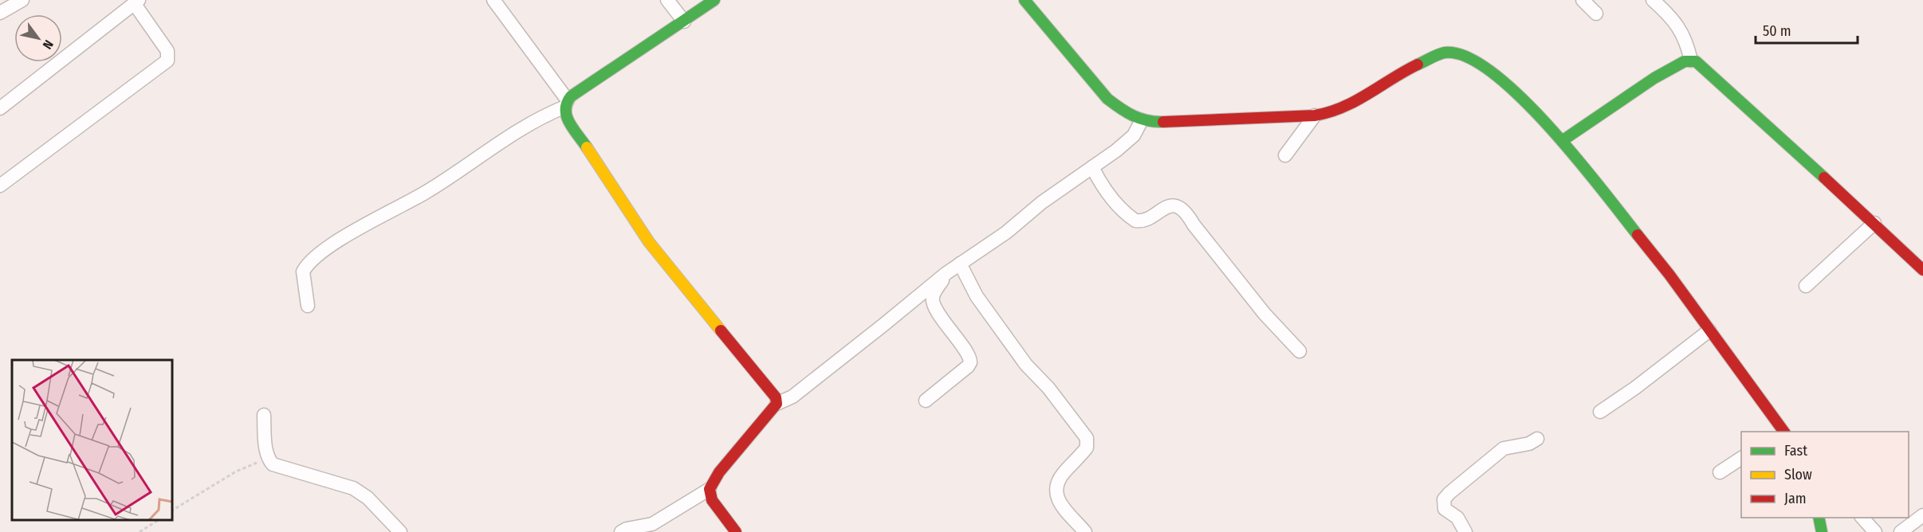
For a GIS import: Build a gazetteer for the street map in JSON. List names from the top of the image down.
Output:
{
  "legend": ["Fast", "Slow", "Jam"],
  "scale_bar": "50 m",
  "north": "bottom right"
}
